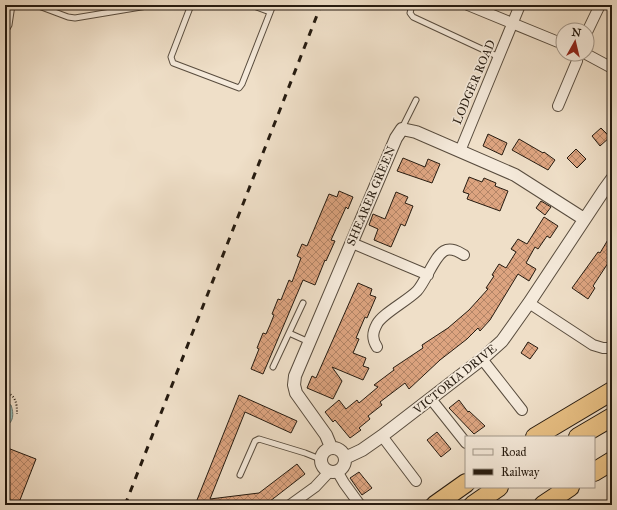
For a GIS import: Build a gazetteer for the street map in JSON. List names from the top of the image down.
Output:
{
  "streets": {
    "street": ["LODGER ROAD", "SHEARER GREEN", "VICTORIA DRIVE"]
  },
  "crossings": [
    ["SHEARER GREEN", "VICTORIA DRIVE"]
  ],
  "legend": ["Road", "Railway"],
  "north": "top"
}
